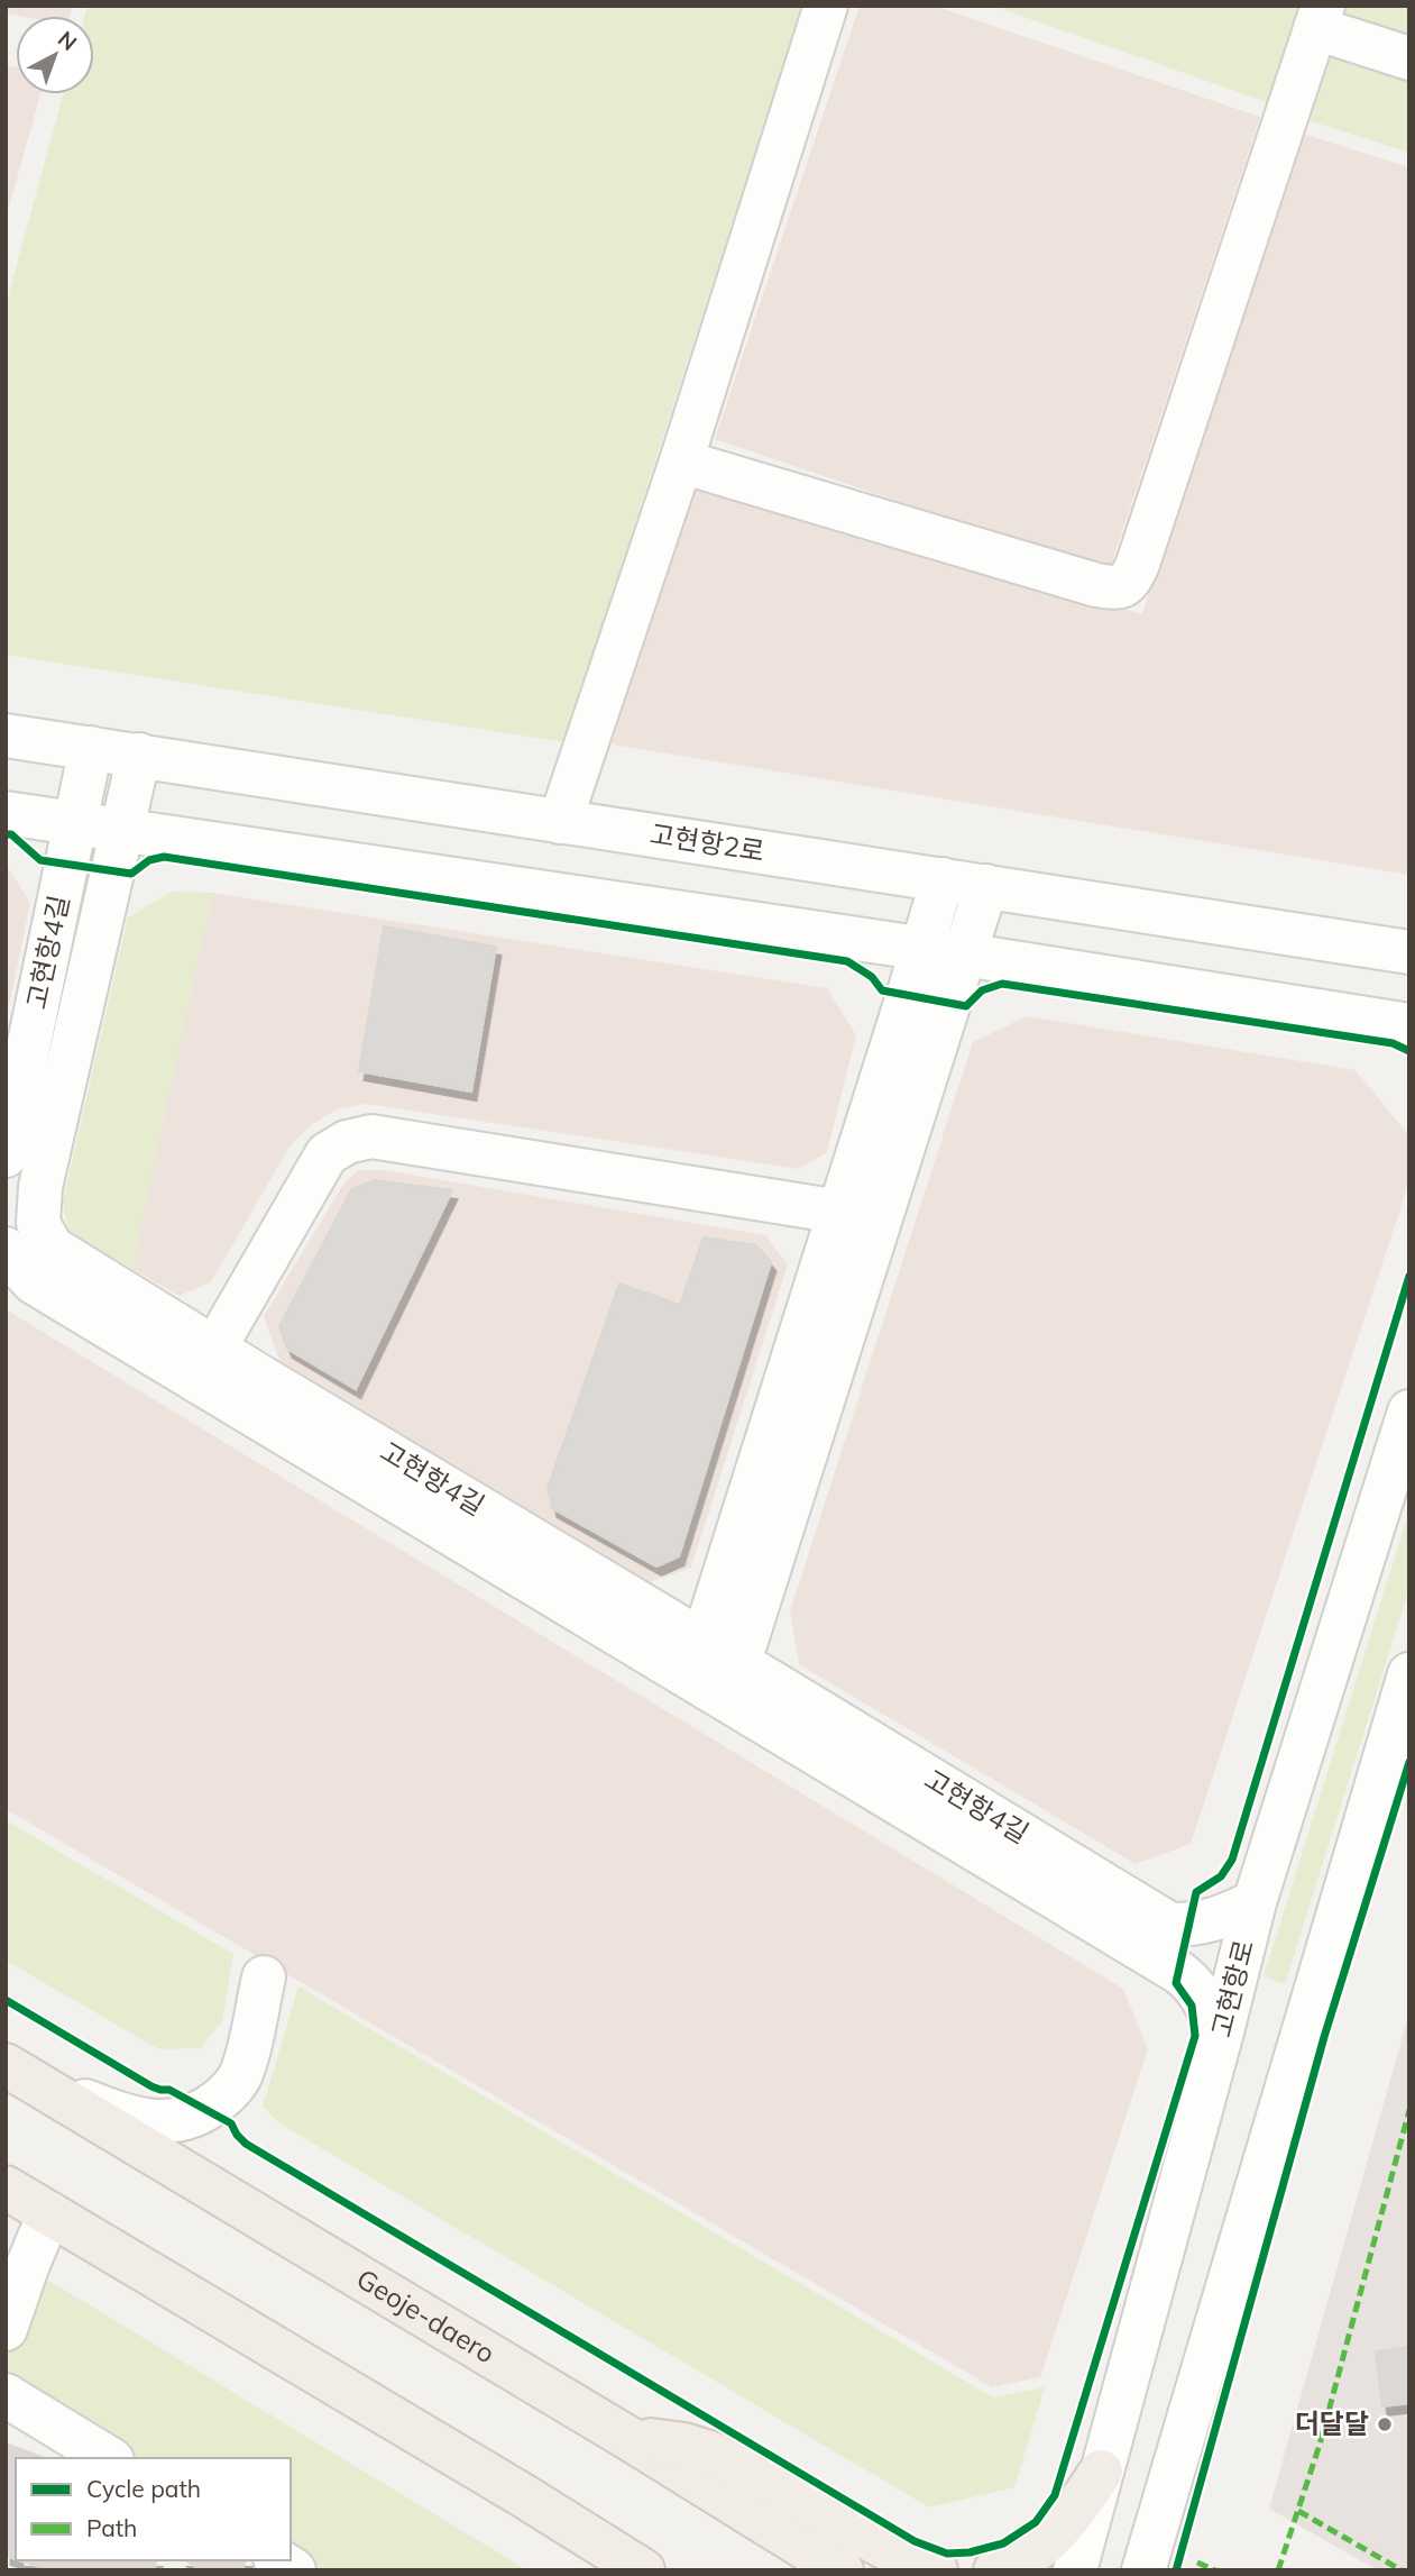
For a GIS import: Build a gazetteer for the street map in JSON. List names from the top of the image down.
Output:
{
  "streets": {
    "main road": ["Geoje-daero"],
    "street": ["고현항2로", "고현항4길", "고현항로"]
  },
  "crossings": [
    ["고현항2로", "고현항4길"],
    ["고현항4길", "고현항로"]
  ],
  "places": ["더달달"],
  "legend": ["Cycle path", "Path"],
  "north": "top right"
}
